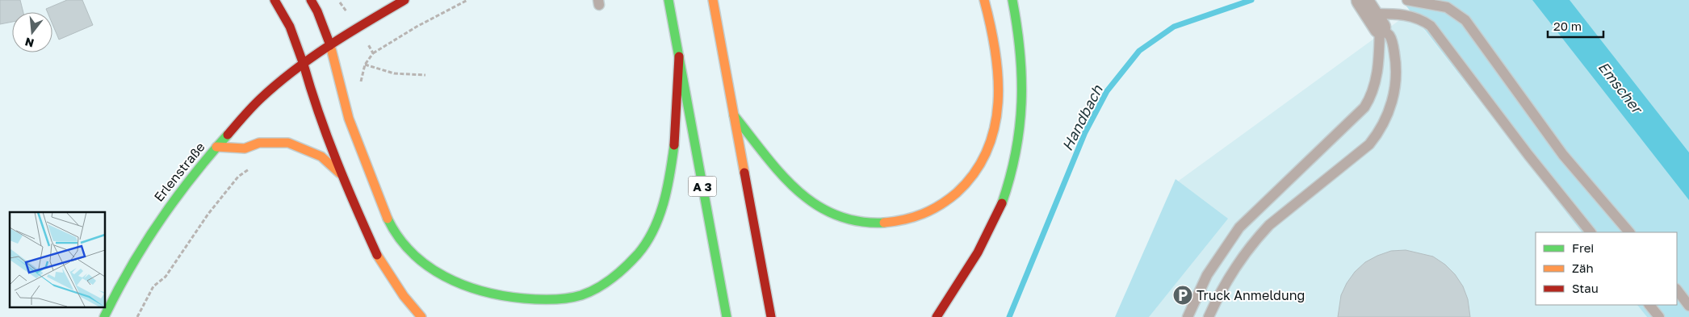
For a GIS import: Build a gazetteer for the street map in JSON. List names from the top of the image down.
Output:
{
  "streets": {
    "main road": ["Erlenstraße", "A 3"]
  },
  "water": ["Emscher", "Handbach"],
  "places": {
    "parking": ["Truck Anmeldung"]
  },
  "legend": ["Frei", "Zäh", "Stau"],
  "scale_bar": "20 m",
  "north": "bottom"
}
